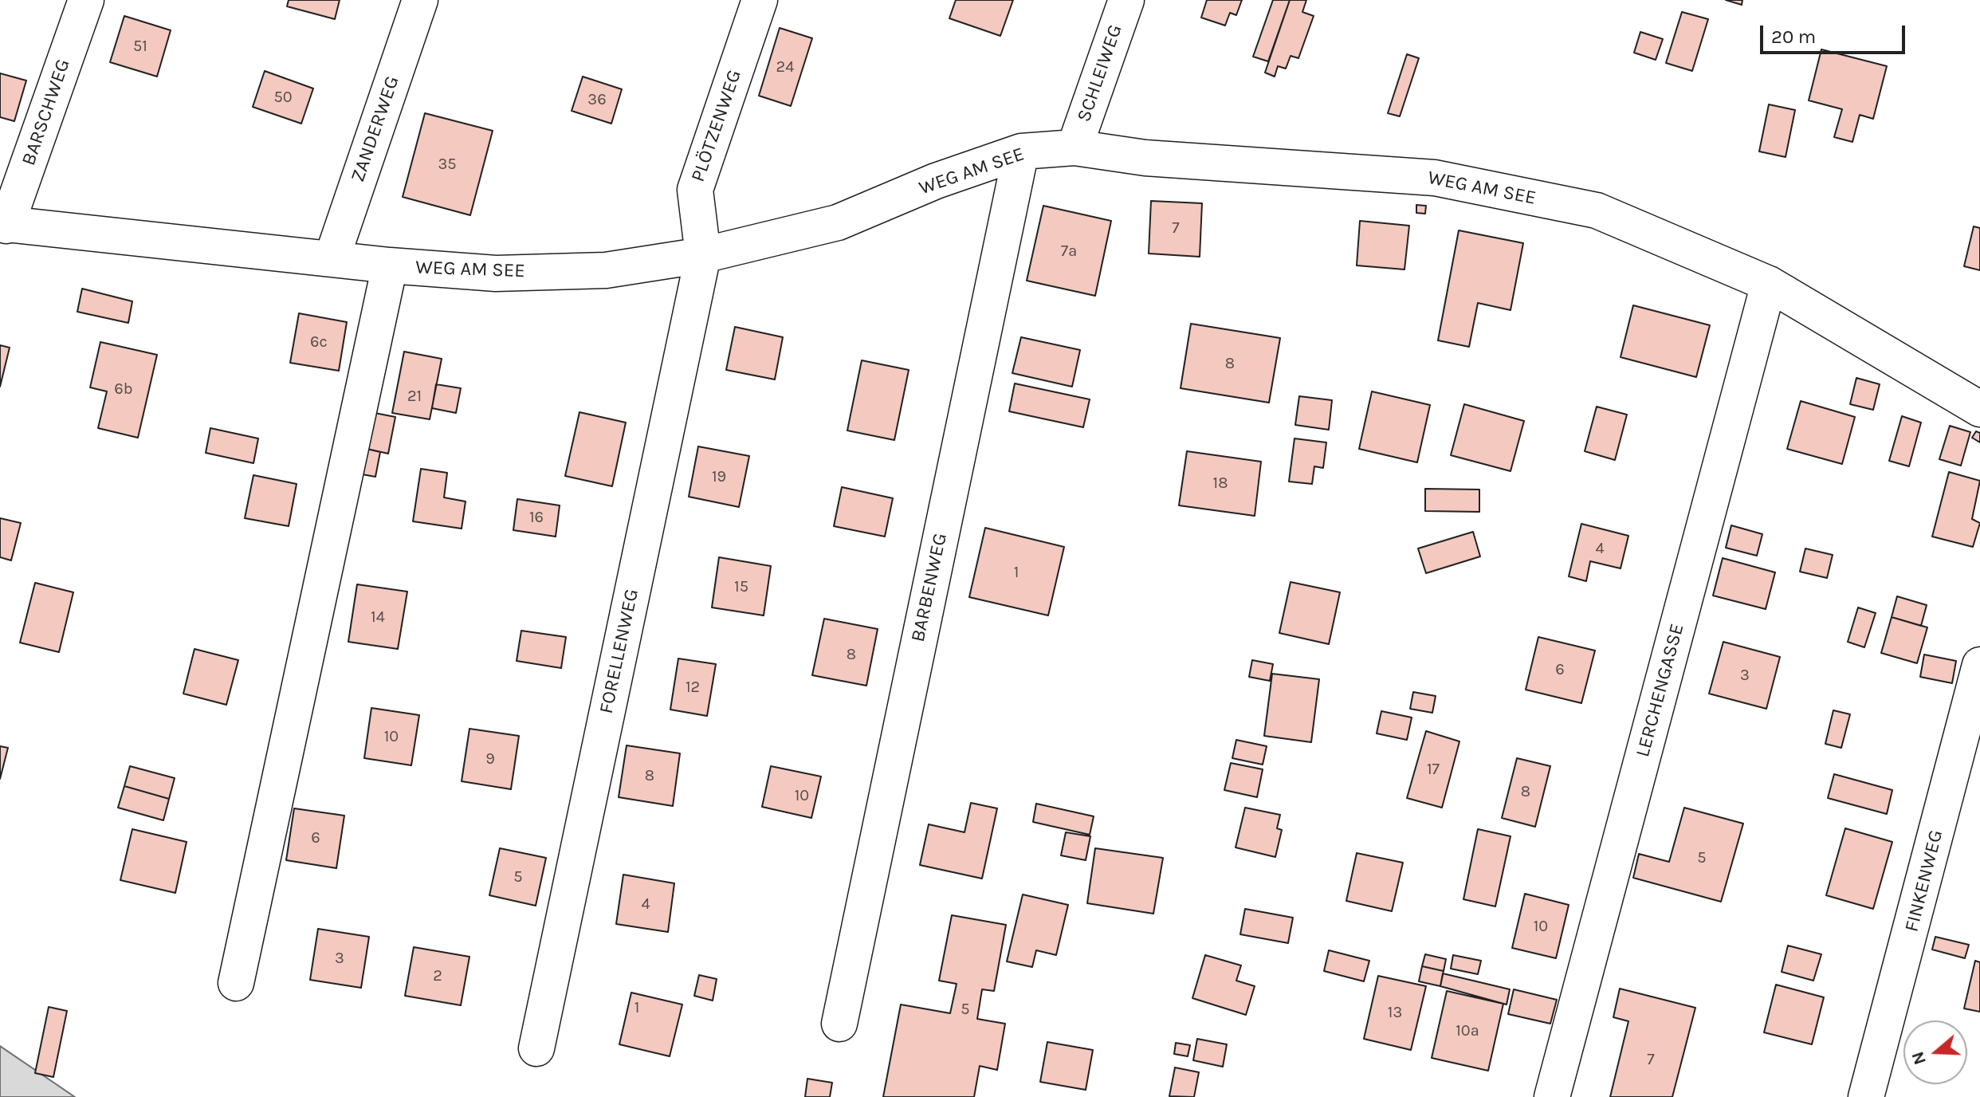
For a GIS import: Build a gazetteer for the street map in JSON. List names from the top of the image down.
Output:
{
  "streets": {
    "lane": [
      "SCHLEIWEG",
      "BARSCHWEG",
      "PLÖTZENWEG",
      "ZANDERWEG",
      "WEG AM SEE",
      "BARBENWEG",
      "FORELLENWEG",
      "LERCHENGASSE",
      "FINKENWEG"
    ]
  },
  "crossings": [
    ["SCHLEIWEG", "WEG AM SEE"],
    ["BARSCHWEG", "WEG AM SEE"],
    ["PLÖTZENWEG", "WEG AM SEE"],
    ["PLÖTZENWEG", "FORELLENWEG"],
    ["ZANDERWEG", "WEG AM SEE"],
    ["WEG AM SEE", "BARBENWEG"],
    ["WEG AM SEE", "FORELLENWEG"],
    ["WEG AM SEE", "LERCHENGASSE"]
  ],
  "house_numbers": [
    "51",
    "24",
    "50",
    "36",
    "35",
    "7",
    "7a",
    "6c",
    "8",
    "6b",
    "21",
    "19",
    "18",
    "16",
    "4",
    "1",
    "15",
    "14",
    "8",
    "6",
    "3",
    "12",
    "10",
    "9",
    "17",
    "8",
    "8",
    "10",
    "6",
    "5",
    "5",
    "4",
    "10",
    "3",
    "2",
    "1",
    "5",
    "13",
    "10a",
    "7"
  ],
  "scale_bar": "20 m",
  "north": "left"
}
